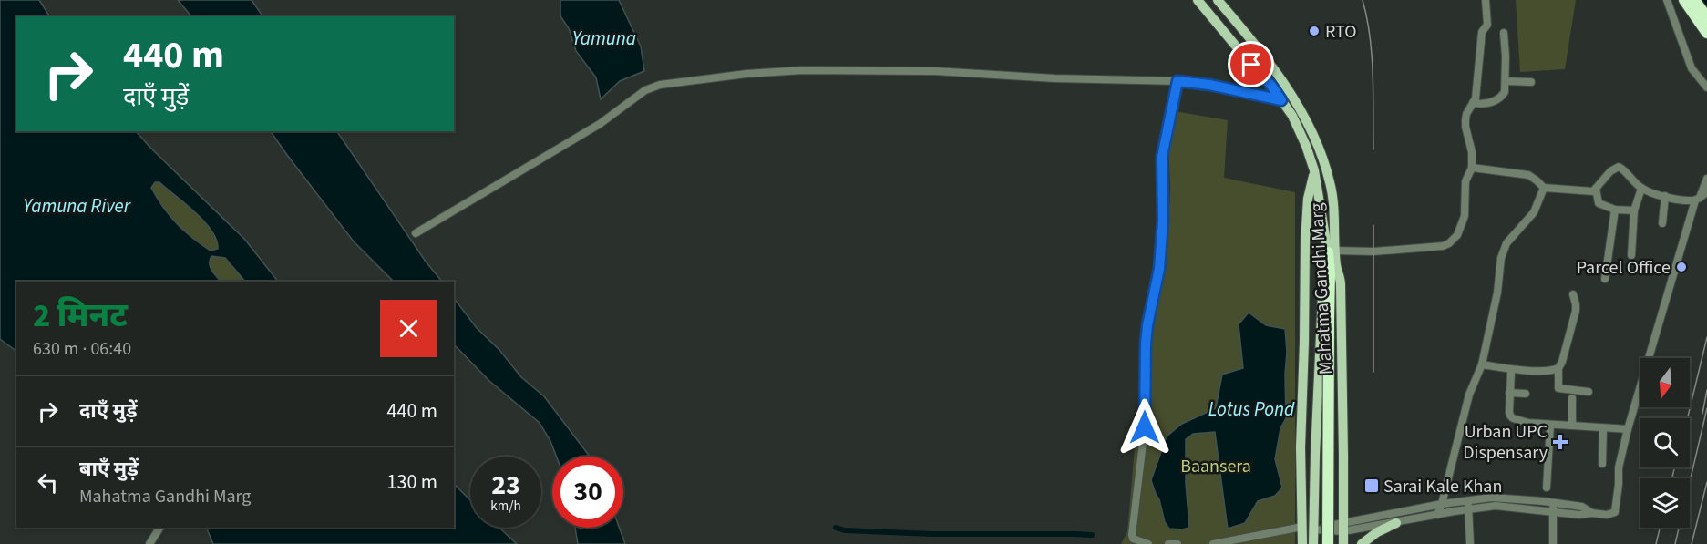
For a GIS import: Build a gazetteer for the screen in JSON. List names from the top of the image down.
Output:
{
  "streets": {
    "main road": ["Mahatma Gandhi Marg"]
  },
  "water": ["Yamuna", "Yamuna River", "Lotus Pond"],
  "parks": ["Baansera"],
  "places": {
    "other": ["RTO", "Parcel Office"],
    "health": ["Urban UPC Dispensary"],
    "transit": ["Sarai Kale Khan"]
  },
  "north": "bottom",
  "page": {
    "turn": ["440 m", "दाएँ मुड़ें"],
    "heading": ["2 मिनट", "630 m · 06:40"],
    "list": [
      {
        "name": "दाएँ मुड़ें",
        "value": "440 m"
      },
      {
        "name": "बाएँ मुड़ें",
        "note": "Mahatma Gandhi Marg",
        "value": "130 m"
      }
    ],
    "speed": "23 km/h",
    "limit": "30"
  }
}
